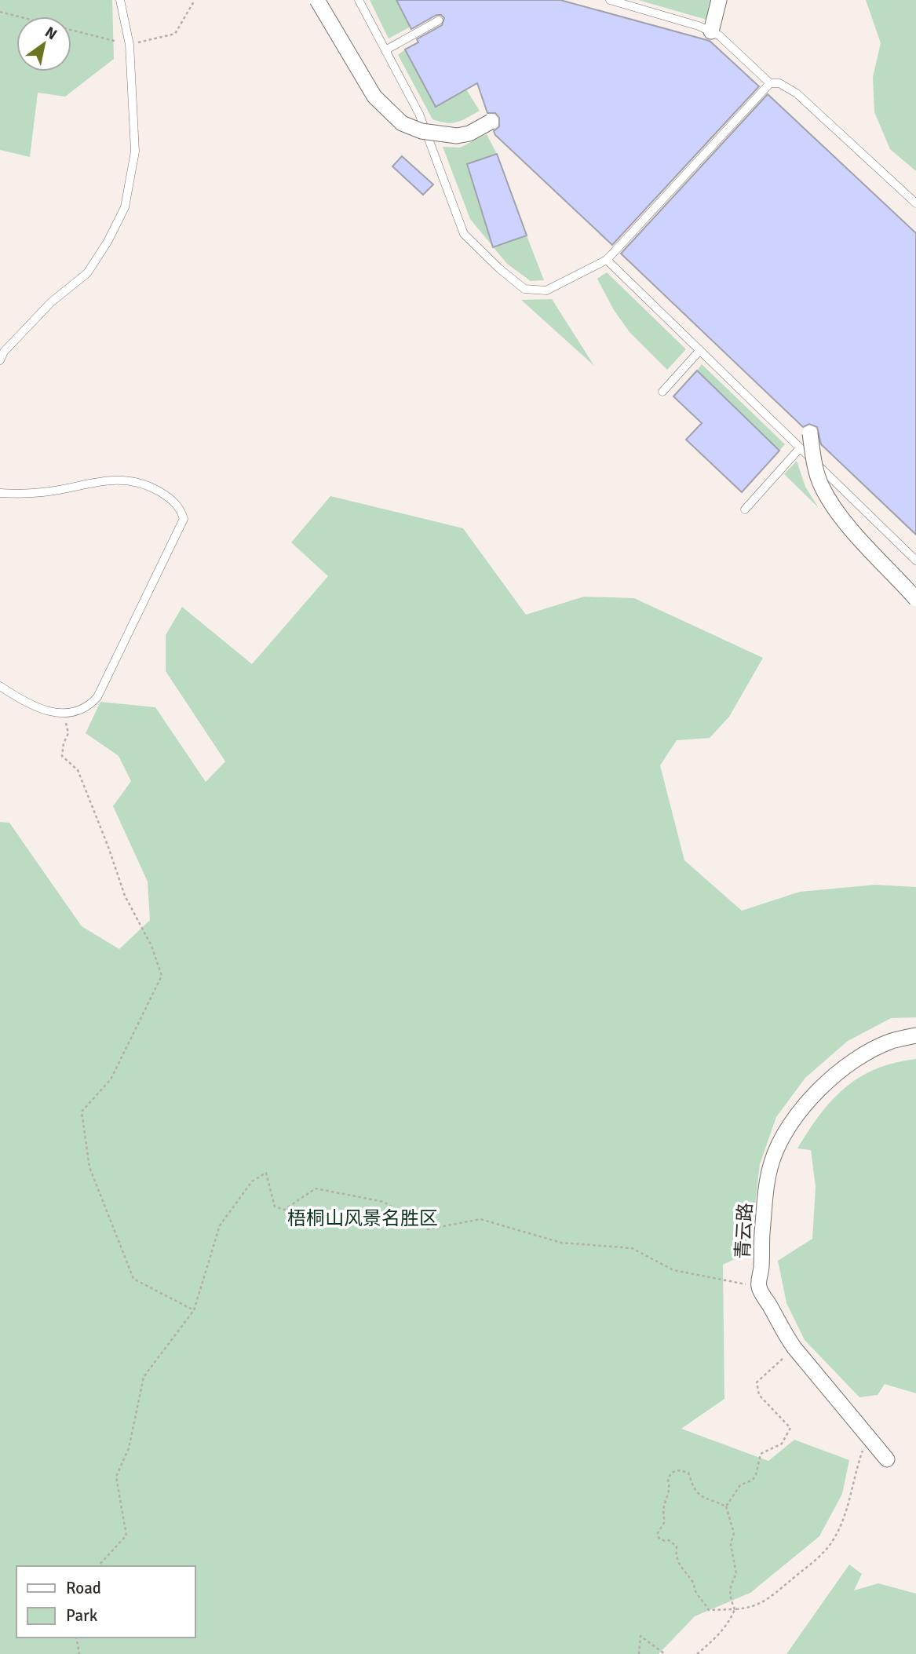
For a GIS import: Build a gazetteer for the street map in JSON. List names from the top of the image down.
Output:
{
  "streets": {
    "street": ["青云路"]
  },
  "parks": ["梧桐山风景名胜区"],
  "legend": ["Road", "Park"],
  "north": "top right"
}
